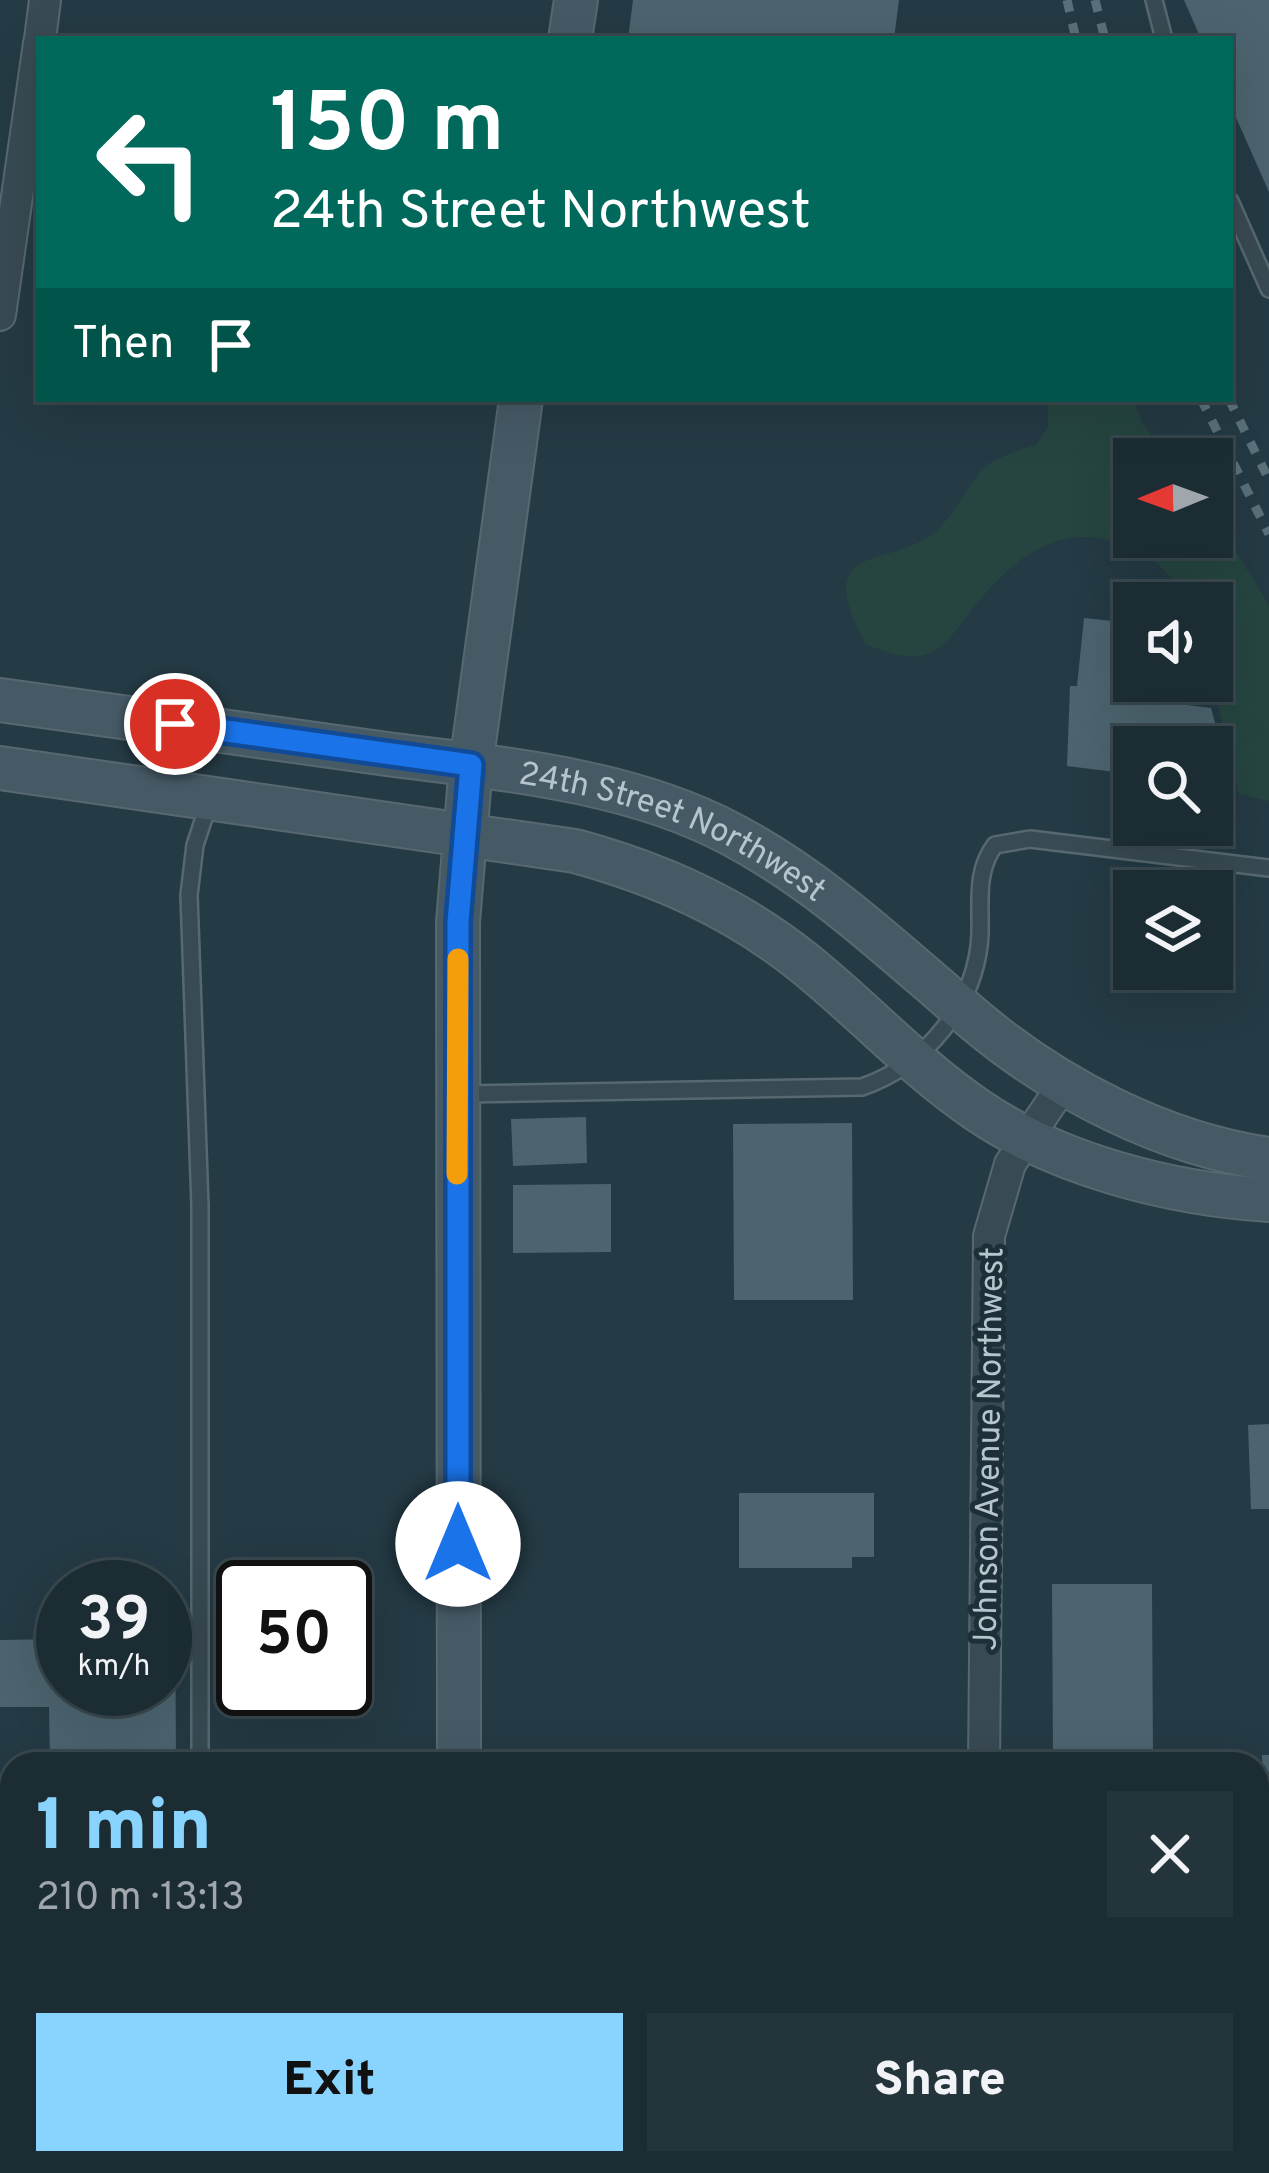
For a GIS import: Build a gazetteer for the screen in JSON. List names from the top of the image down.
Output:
{
  "streets": {
    "main road": ["24th Street Northwest"],
    "street": ["Johnson Avenue Northwest"]
  },
  "crossings": [
    ["24th Street Northwest", "Johnson Avenue Northwest"]
  ],
  "north": "left",
  "page": {
    "turn": ["150 m", "24th Street Northwest"],
    "then": "Then",
    "speed": "39 km/h",
    "limit": "50",
    "heading": ["1 min", "210 m · 13:13"],
    "buttons": ["Exit", "Share"]
  }
}
